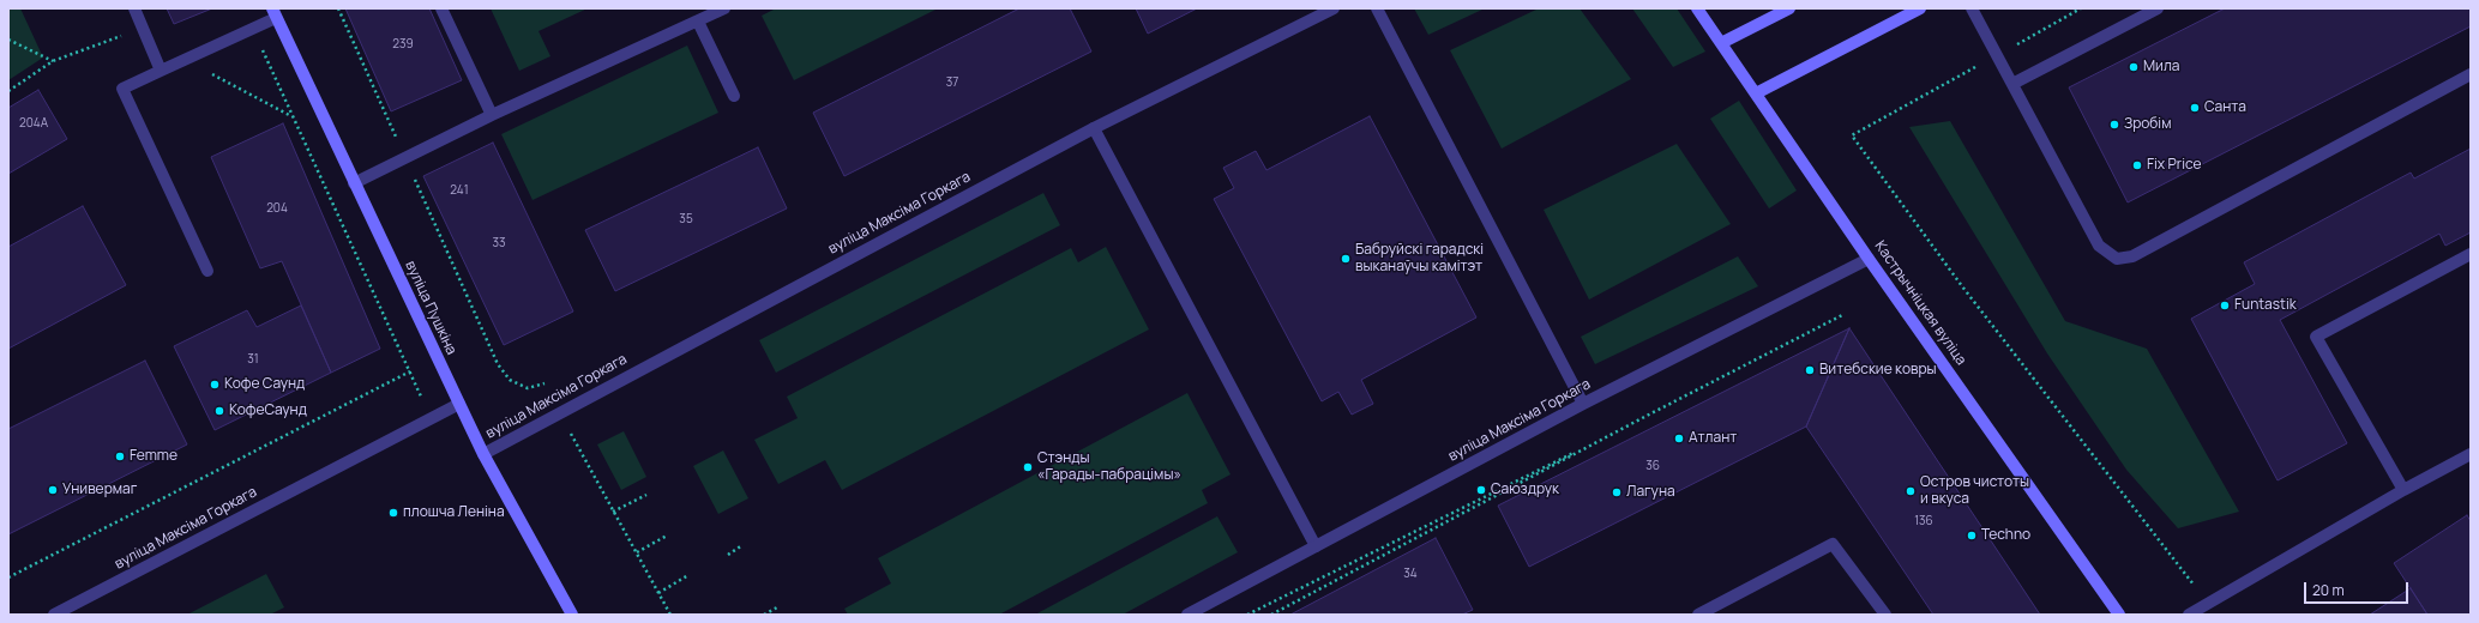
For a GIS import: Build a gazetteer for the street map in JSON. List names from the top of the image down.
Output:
{
  "streets": {
    "main road": ["Кастрычніцкая вуліца", "вуліца Пушкіна"],
    "street": ["вуліца Максіма Горкага"]
  },
  "crossings": [
    ["вуліца Максіма Горкага", "Кастрычніцкая вуліца"],
    ["вуліца Максіма Горкага", "вуліца Пушкіна"]
  ],
  "places": [
    "Мила",
    "Санта",
    "Зробім",
    "Fix Price",
    "Бабруйскі гарадскі выканаўчы камітэт",
    "Funtastik",
    "Витебские ковры",
    "Кофе Саунд",
    "КофеСаунд",
    "Атлант",
    "Femme",
    "Стэнды «Гарады-пабрацімы»",
    "Универмаг",
    "Саюздрук",
    "Остров чистоты и вкуса",
    "Лагуна",
    "плошча Леніна",
    "Techno"
  ],
  "house_numbers": [
    "239",
    "37",
    "204А",
    "241",
    "204",
    "35",
    "33",
    "31",
    "36",
    "136",
    "34"
  ],
  "scale_bar": "20 m"
}
